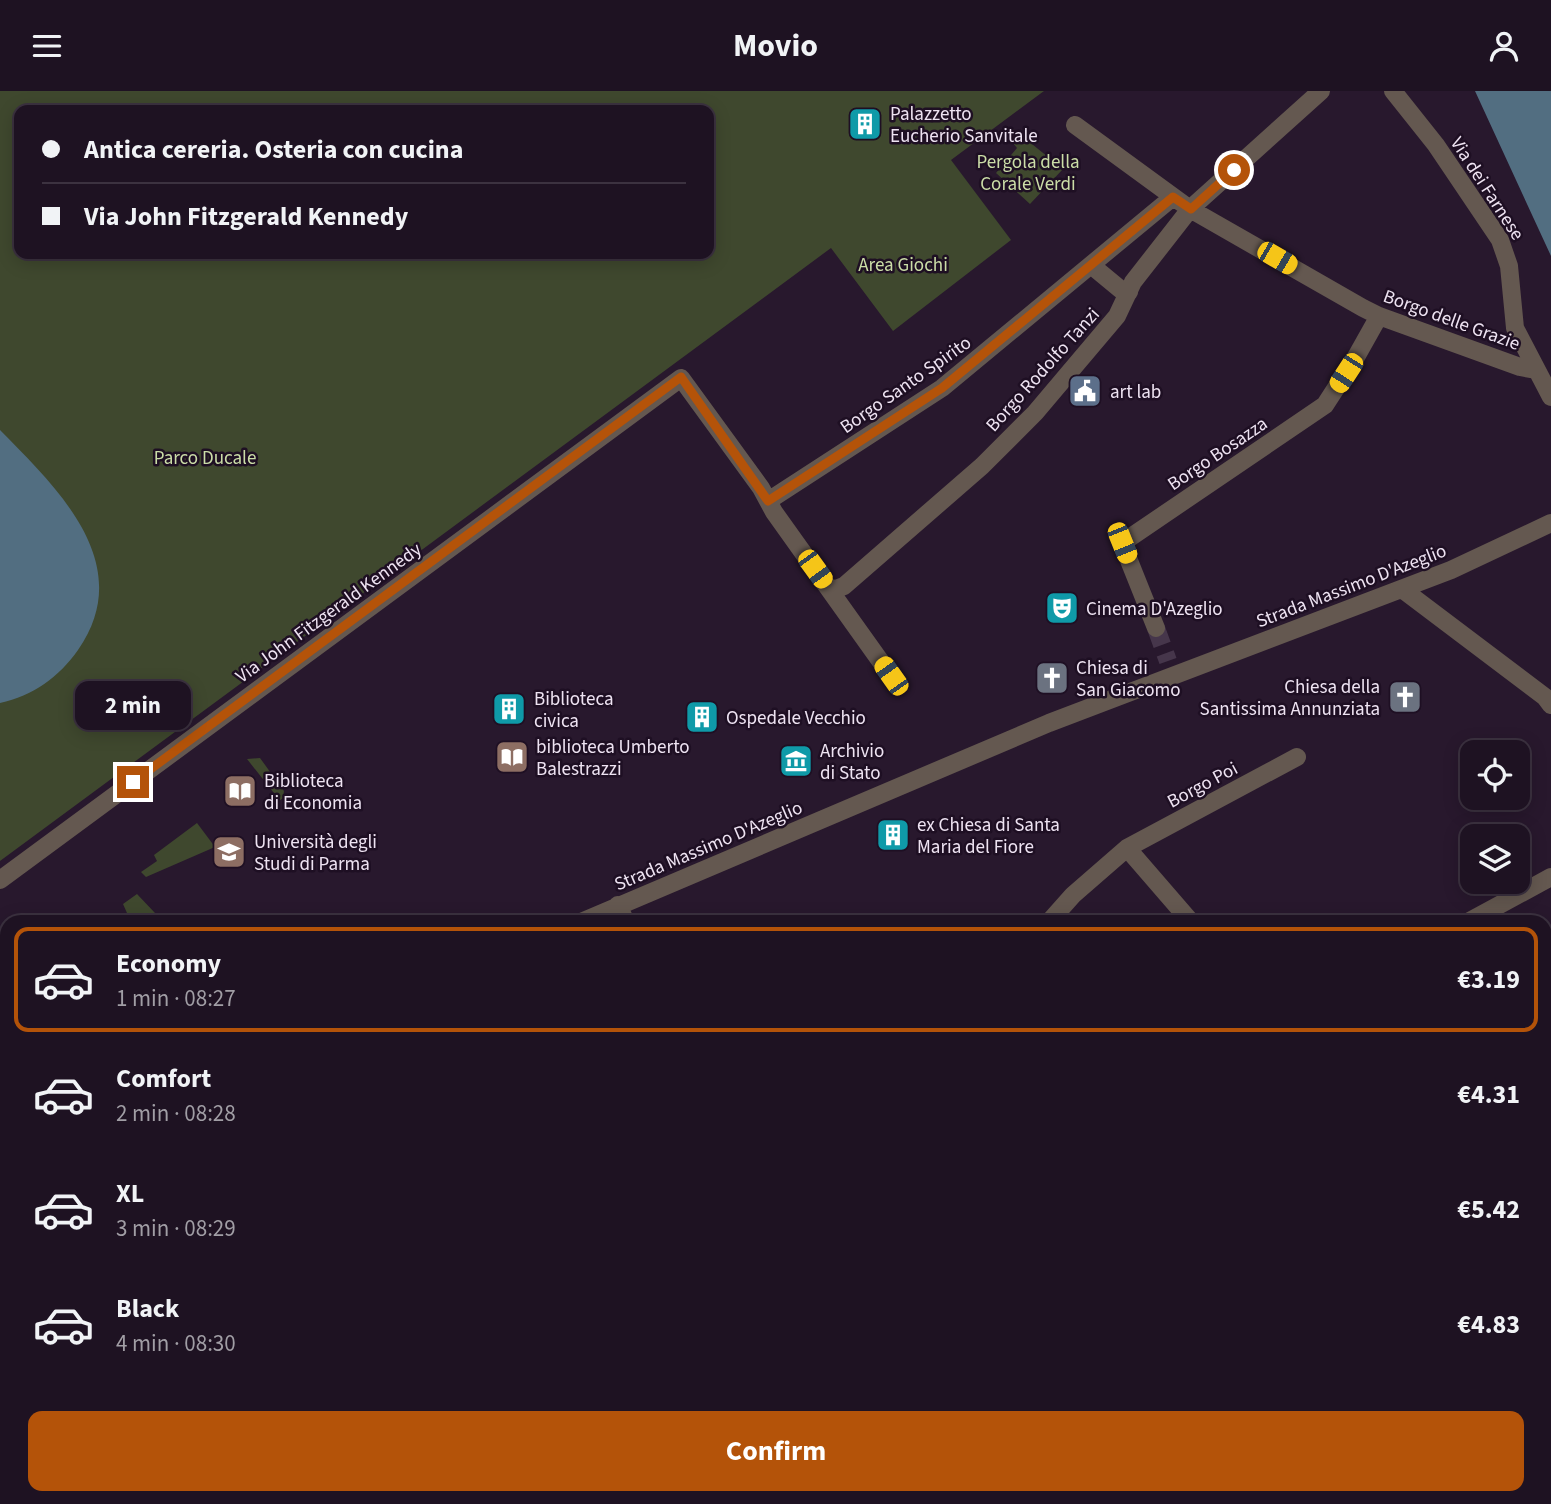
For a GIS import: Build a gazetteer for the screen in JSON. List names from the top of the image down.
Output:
{
  "streets": {
    "street": [
      "Via dei Farnese",
      "Borgo delle Grazie",
      "Borgo Rodolfo Tanzi",
      "Borgo Santo Spirito",
      "Borgo Bosazza",
      "Strada Massimo D'Azeglio",
      "Via John Fitzgerald Kennedy",
      "Borgo Poi"
    ]
  },
  "crossings": [
    ["Via dei Farnese", "Borgo delle Grazie"],
    ["Borgo delle Grazie", "Borgo Rodolfo Tanzi"],
    ["Borgo delle Grazie", "Borgo Santo Spirito"],
    ["Borgo delle Grazie", "Borgo Bosazza"],
    ["Borgo Santo Spirito", "Via John Fitzgerald Kennedy"]
  ],
  "parks": ["Pergola della Corale Verdi", "Area Giochi", "Parco Ducale"],
  "places": {
    "building": [
      "Palazzetto Eucherio Sanvitale",
      "Biblioteca civica",
      "Ospedale Vecchio",
      "ex Chiesa di Santa Maria del Fiore"
    ],
    "public building": ["art lab"],
    "theatre": ["Cinema D'Azeglio"],
    "church": ["Chiesa di San Giacomo", "Chiesa della Santissima Annunziata"],
    "library": ["biblioteca Umberto Balestrazzi", "Biblioteca di Economia"],
    "museum": ["Archivio di Stato"],
    "school or university": ["Università degli Studi di Parma"]
  },
  "page": {
    "header": "Movio",
    "banner": ["Antica cereria. Osteria con cucina", "Via John Fitzgerald Kennedy"],
    "bubble": "2 min",
    "list": [
      {
        "name": "Economy",
        "note": "1 min · 08:27",
        "value": "€3.19"
      },
      {
        "name": "Comfort",
        "note": "2 min · 08:28",
        "value": "€4.31"
      },
      {
        "name": "XL",
        "note": "3 min · 08:29",
        "value": "€5.42"
      },
      {
        "name": "Black",
        "note": "4 min · 08:30",
        "value": "€4.83"
      }
    ],
    "buttons": "Confirm"
  }
}
